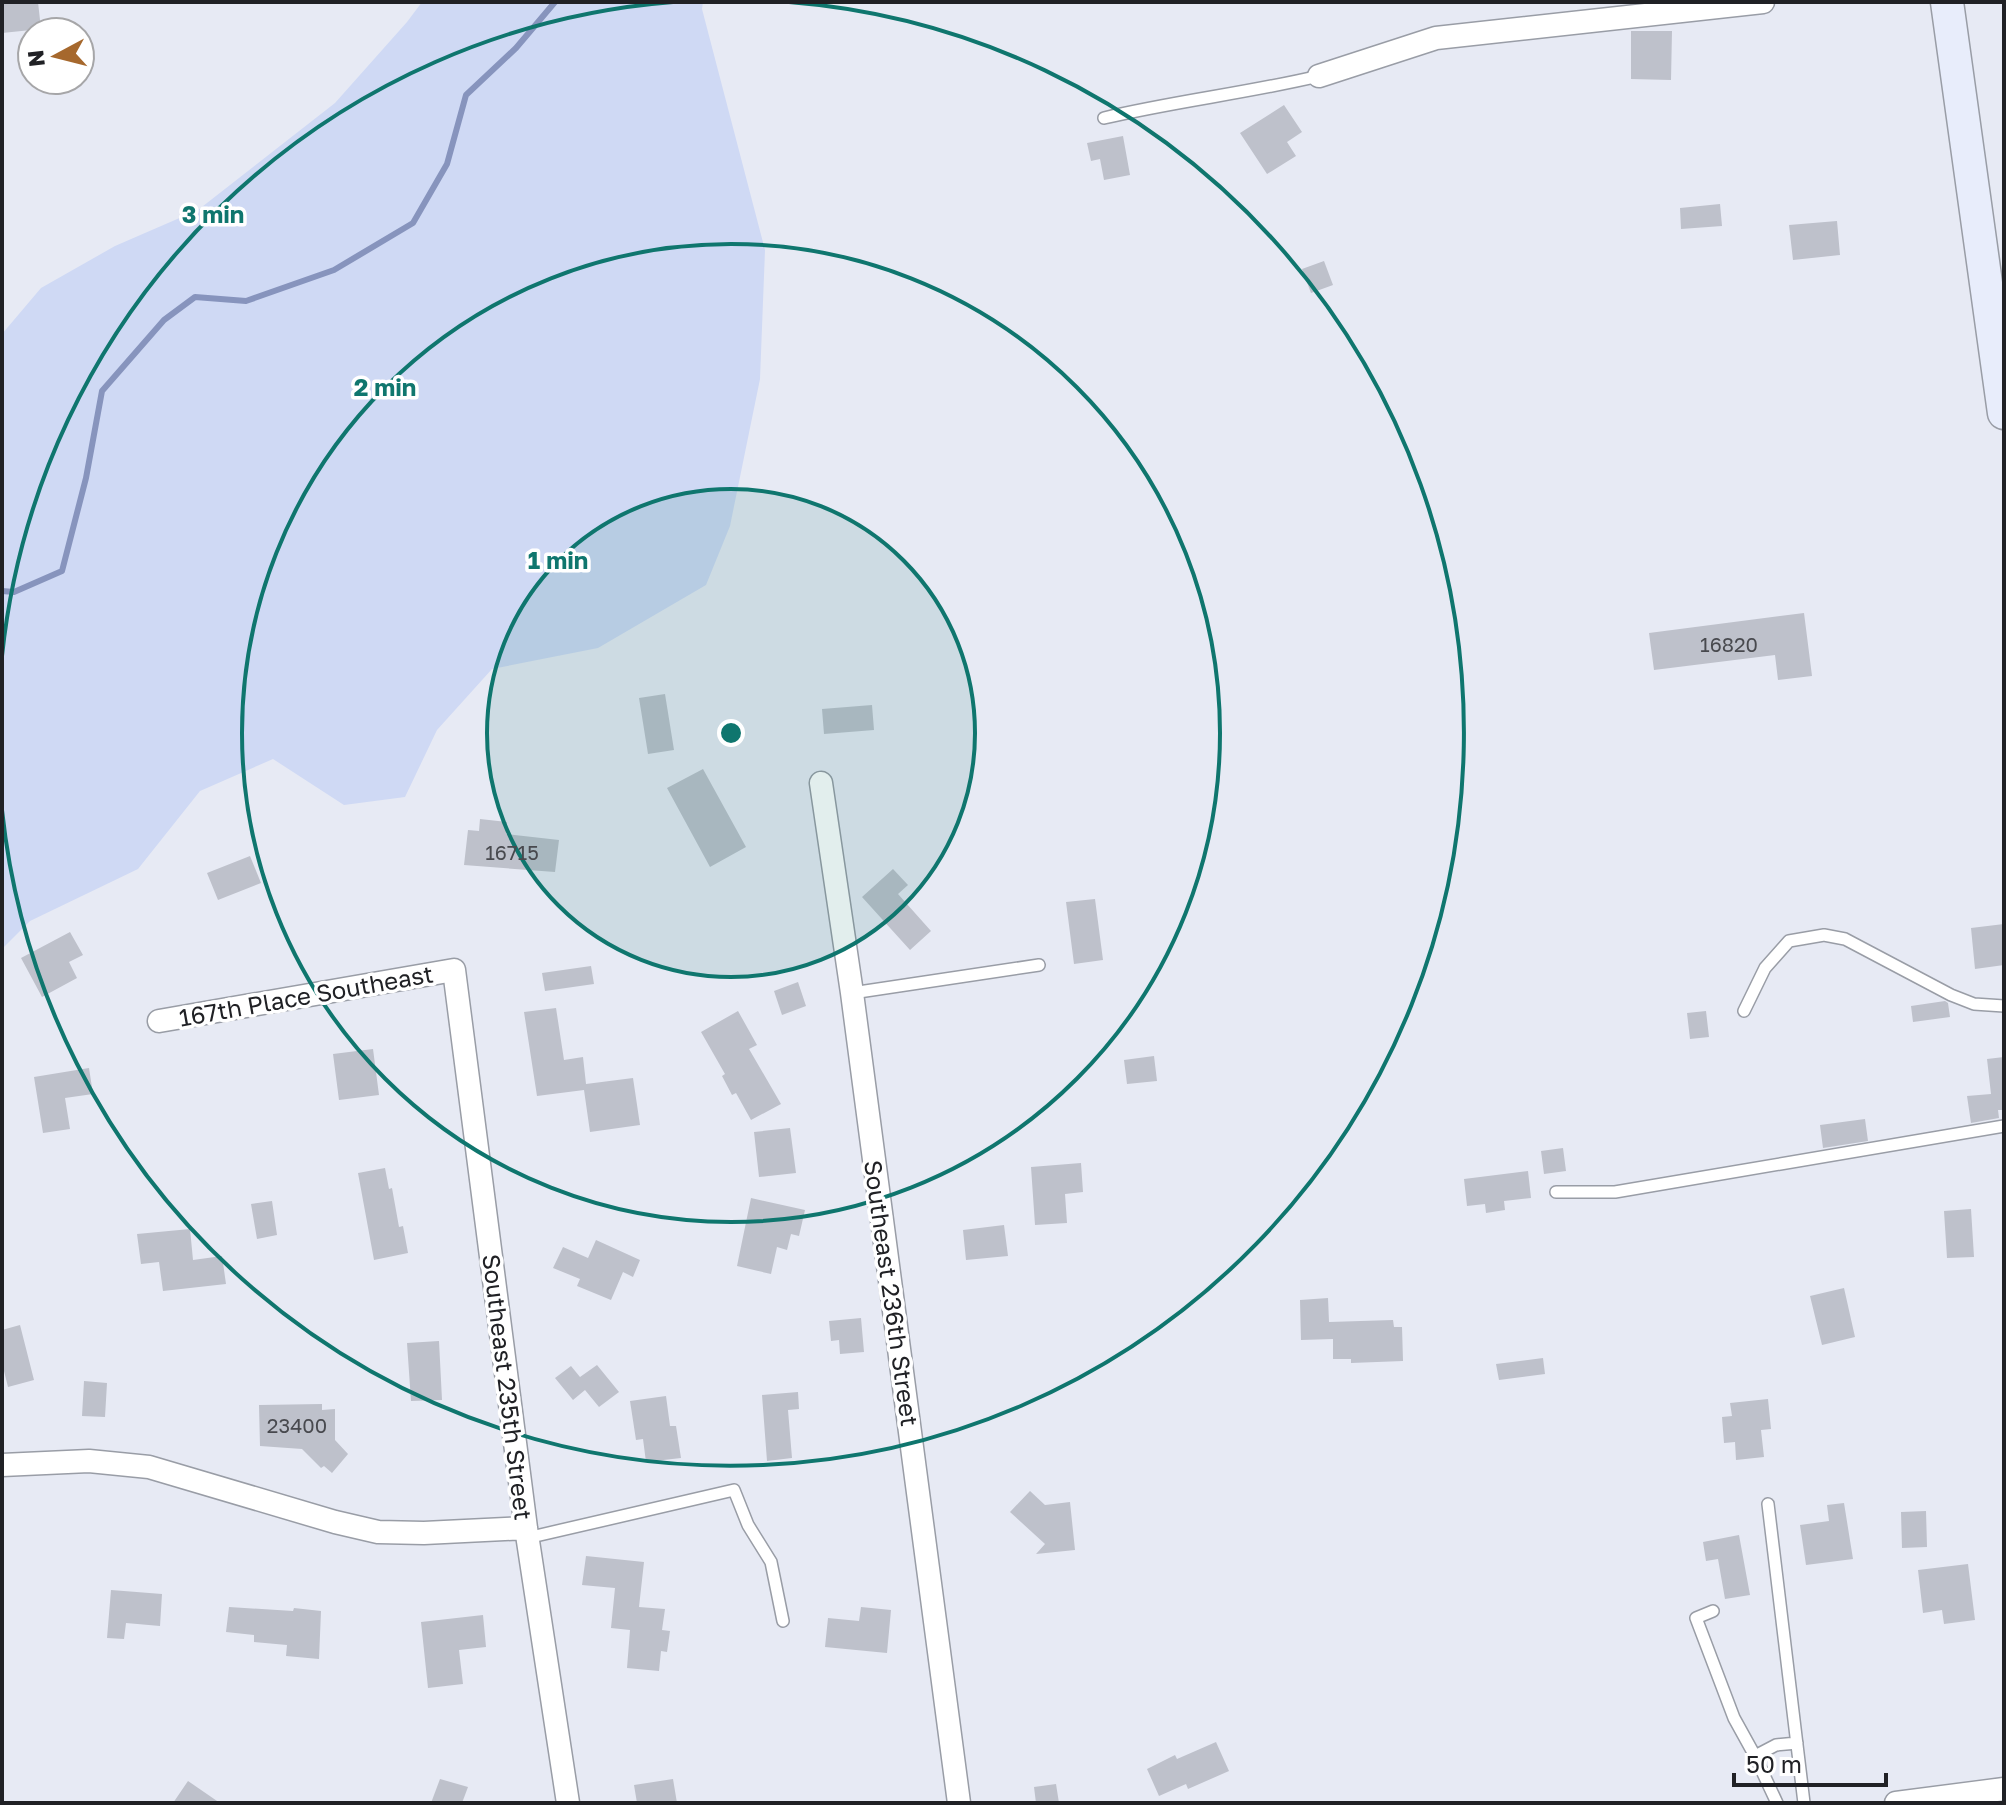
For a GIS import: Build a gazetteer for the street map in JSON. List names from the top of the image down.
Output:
{
  "streets": {
    "street": ["167th Place Southeast", "Southeast 236th Street", "Southeast 235th Street"]
  },
  "crossings": [
    ["167th Place Southeast", "Southeast 235th Street"]
  ],
  "house_numbers": ["16820", "16715", "23400"],
  "scale_bar": "50 m",
  "north": "left",
  "rings": ["3 min", "2 min", "1 min"]
}
